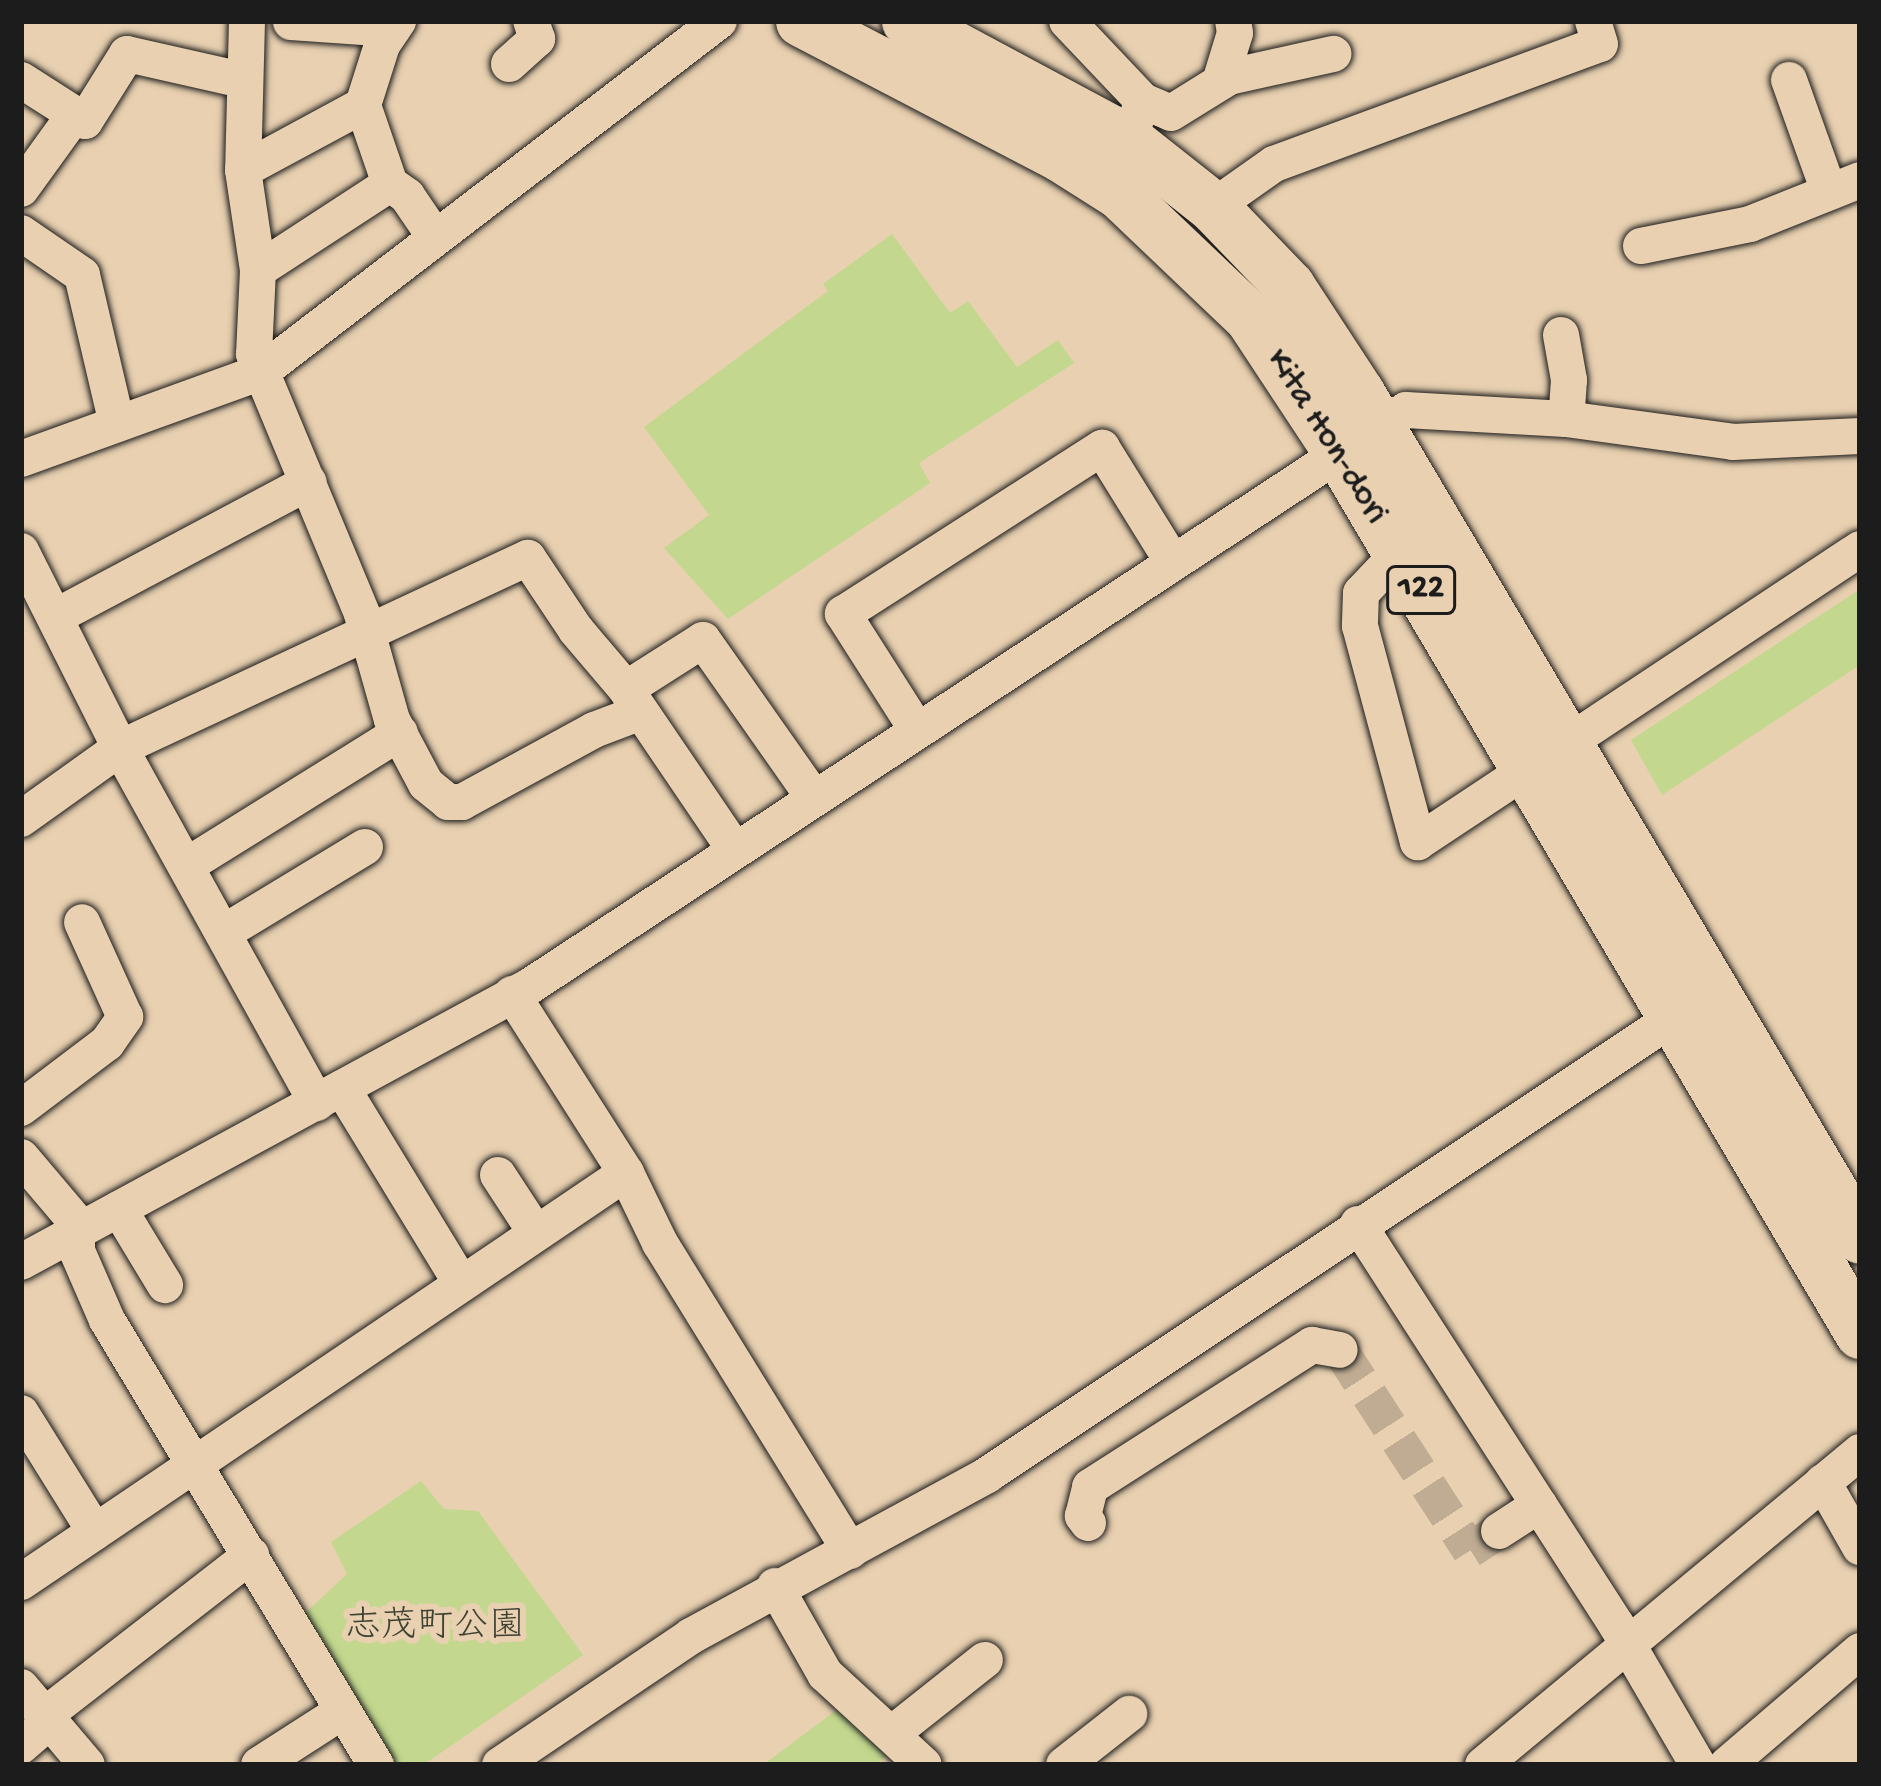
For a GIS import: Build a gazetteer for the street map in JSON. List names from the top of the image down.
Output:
{
  "streets": {
    "highway": ["Kita Hon-dori", "122"]
  },
  "parks": ["志茂町公園"]
}
